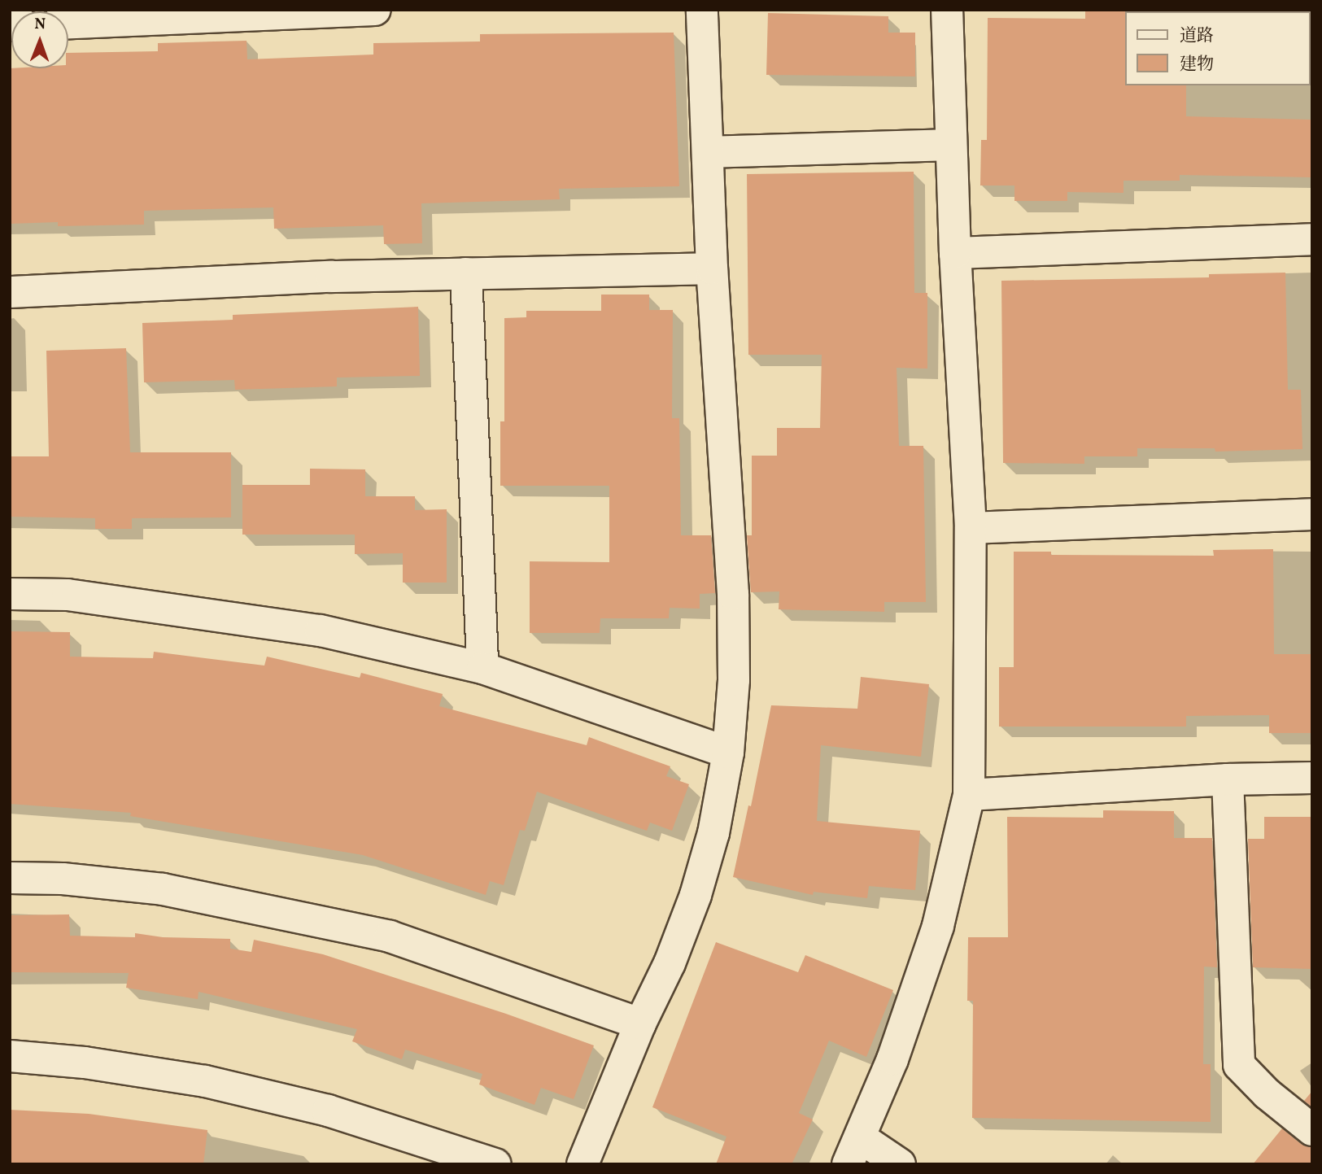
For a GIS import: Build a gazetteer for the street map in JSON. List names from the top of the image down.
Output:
{
  "legend": ["道路", "建物"],
  "north": "top"
}
